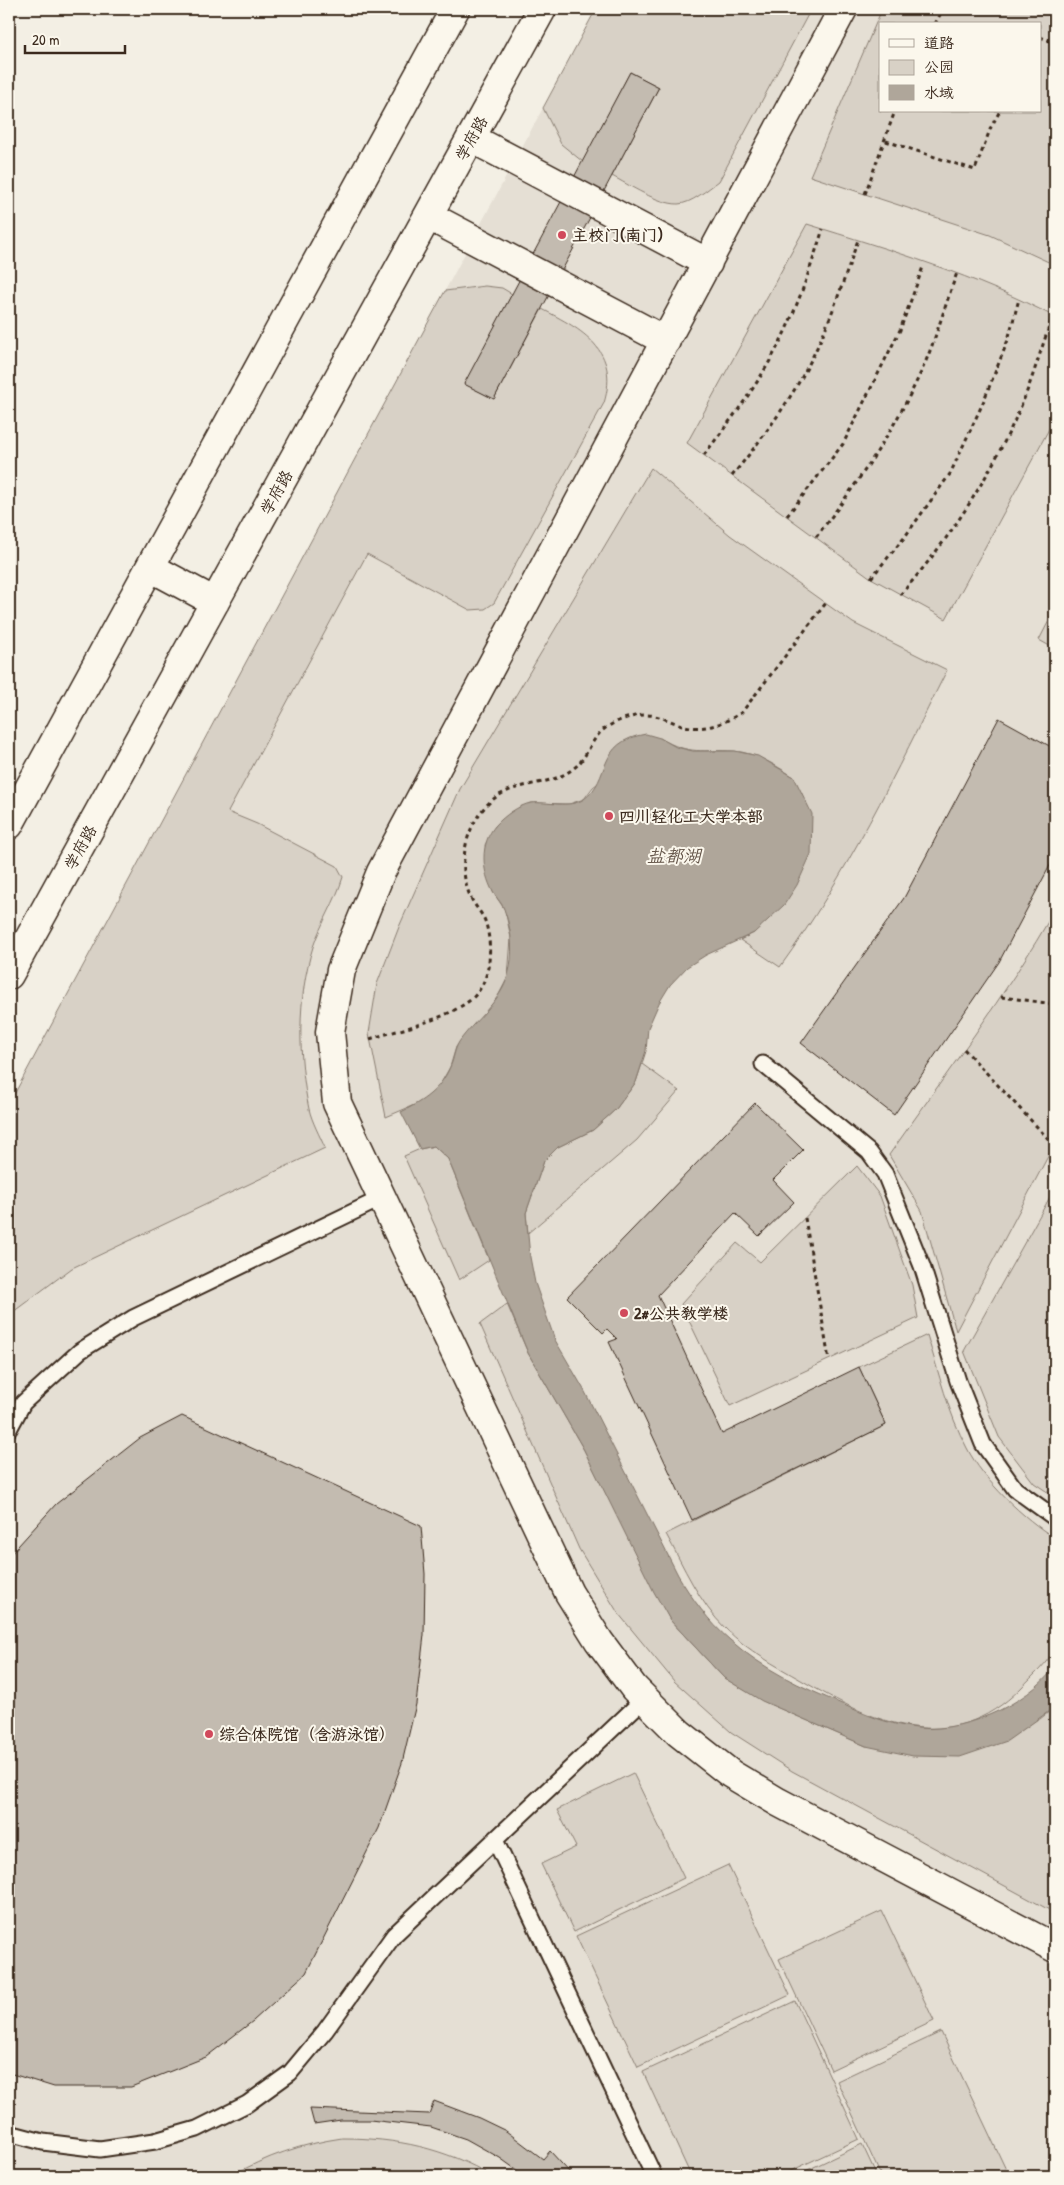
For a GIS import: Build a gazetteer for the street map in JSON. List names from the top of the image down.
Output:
{
  "streets": {
    "street": ["学府路"]
  },
  "water": ["盐都湖"],
  "places": [
    "主校门(南门)",
    "四川轻化工大学本部",
    "2#公共教学楼",
    "综合体院馆（含游泳馆）"
  ],
  "legend": ["道路", "公园", "水域"],
  "scale_bar": "20 m"
}
